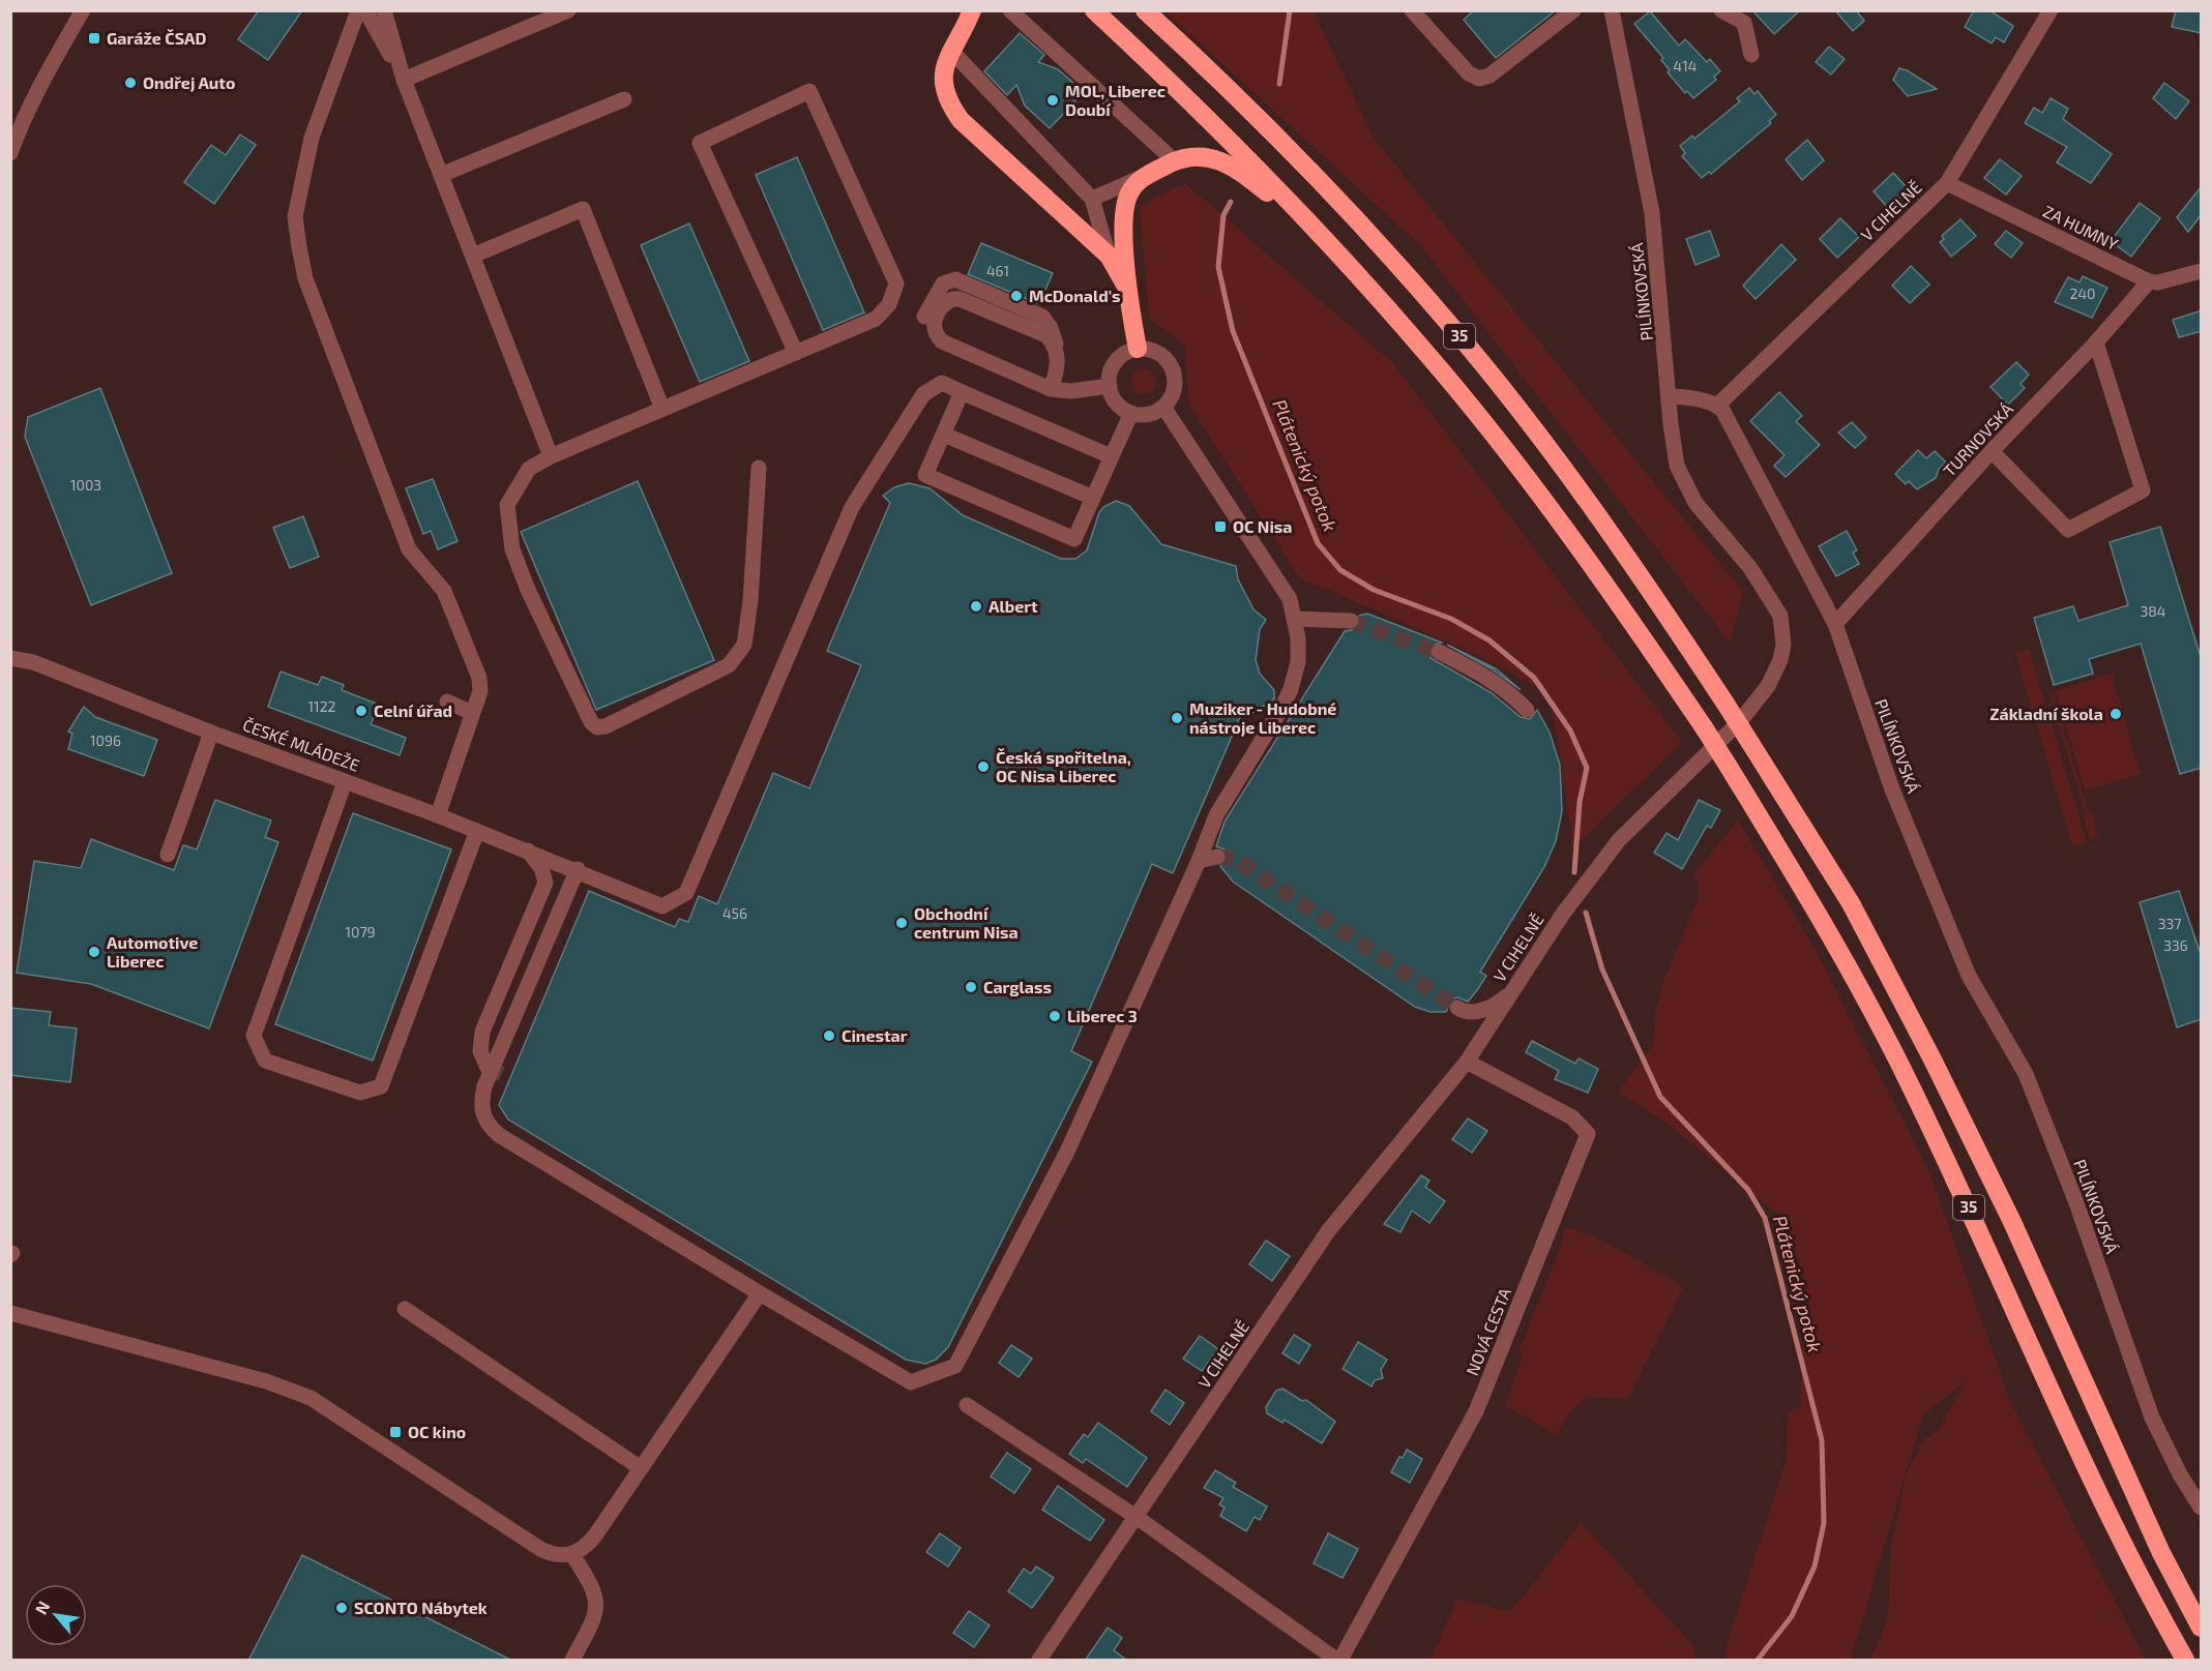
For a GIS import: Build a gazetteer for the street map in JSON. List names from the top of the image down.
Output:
{
  "streets": {
    "highway": ["35"],
    "street": [
      "V CIHELNĚ",
      "ZA HUMNY",
      "PILÍNKOVSKÁ",
      "TURNOVSKÁ",
      "ČESKÉ MLÁDEŽE",
      "NOVÁ CESTA"
    ]
  },
  "crossings": [
    ["V CIHELNĚ", "ZA HUMNY"],
    ["V CIHELNĚ", "PILÍNKOVSKÁ"],
    ["V CIHELNĚ", "NOVÁ CESTA"],
    ["ZA HUMNY", "TURNOVSKÁ"],
    ["PILÍNKOVSKÁ", "TURNOVSKÁ"]
  ],
  "water": ["Plátenický potok"],
  "places": {
    "transit": ["Garáže ČSAD", "OC Nisa", "OC kino"],
    "other": [
      "Ondřej Auto",
      "MOL, Liberec Doubí",
      "McDonald's",
      "Albert",
      "Celní úřad",
      "Základní škola",
      "Muziker - Hudobné nástroje Liberec",
      "Česká spořitelna, OC Nisa Liberec",
      "Obchodní centrum Nisa",
      "Automotive Liberec",
      "Carglass",
      "Liberec 3",
      "Cinestar",
      "SCONTO Nábytek"
    ]
  },
  "house_numbers": [
    "414",
    "461",
    "240",
    "1003",
    "384",
    "1122",
    "1096",
    "456",
    "337",
    "1079",
    "336"
  ],
  "north": "top left"
}
